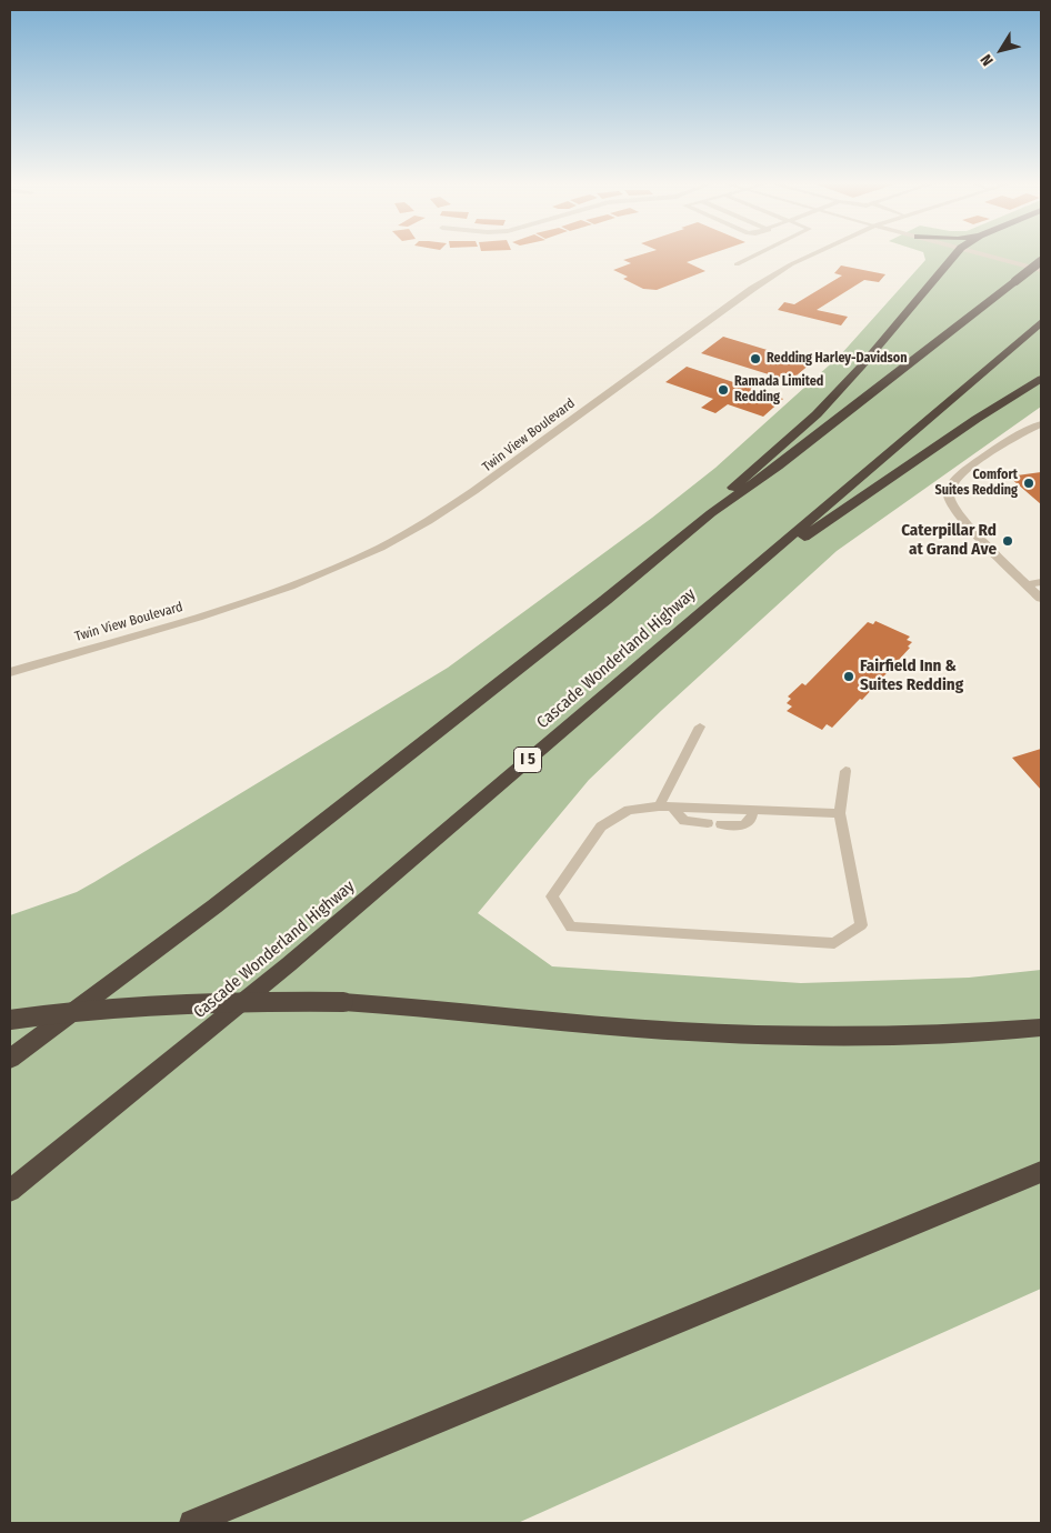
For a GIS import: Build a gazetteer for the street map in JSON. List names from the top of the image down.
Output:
{
  "streets": {
    "highway": ["Cascade Wonderland Highway", "I 5"],
    "street": ["Twin View Boulevard"]
  },
  "places": [
    "Redding Harley-Davidson",
    "Ramada Limited Redding",
    "Comfort Suites Redding",
    "Caterpillar Rd at Grand Ave",
    "Fairfield Inn & Suites Redding"
  ],
  "north": "bottom left"
}
